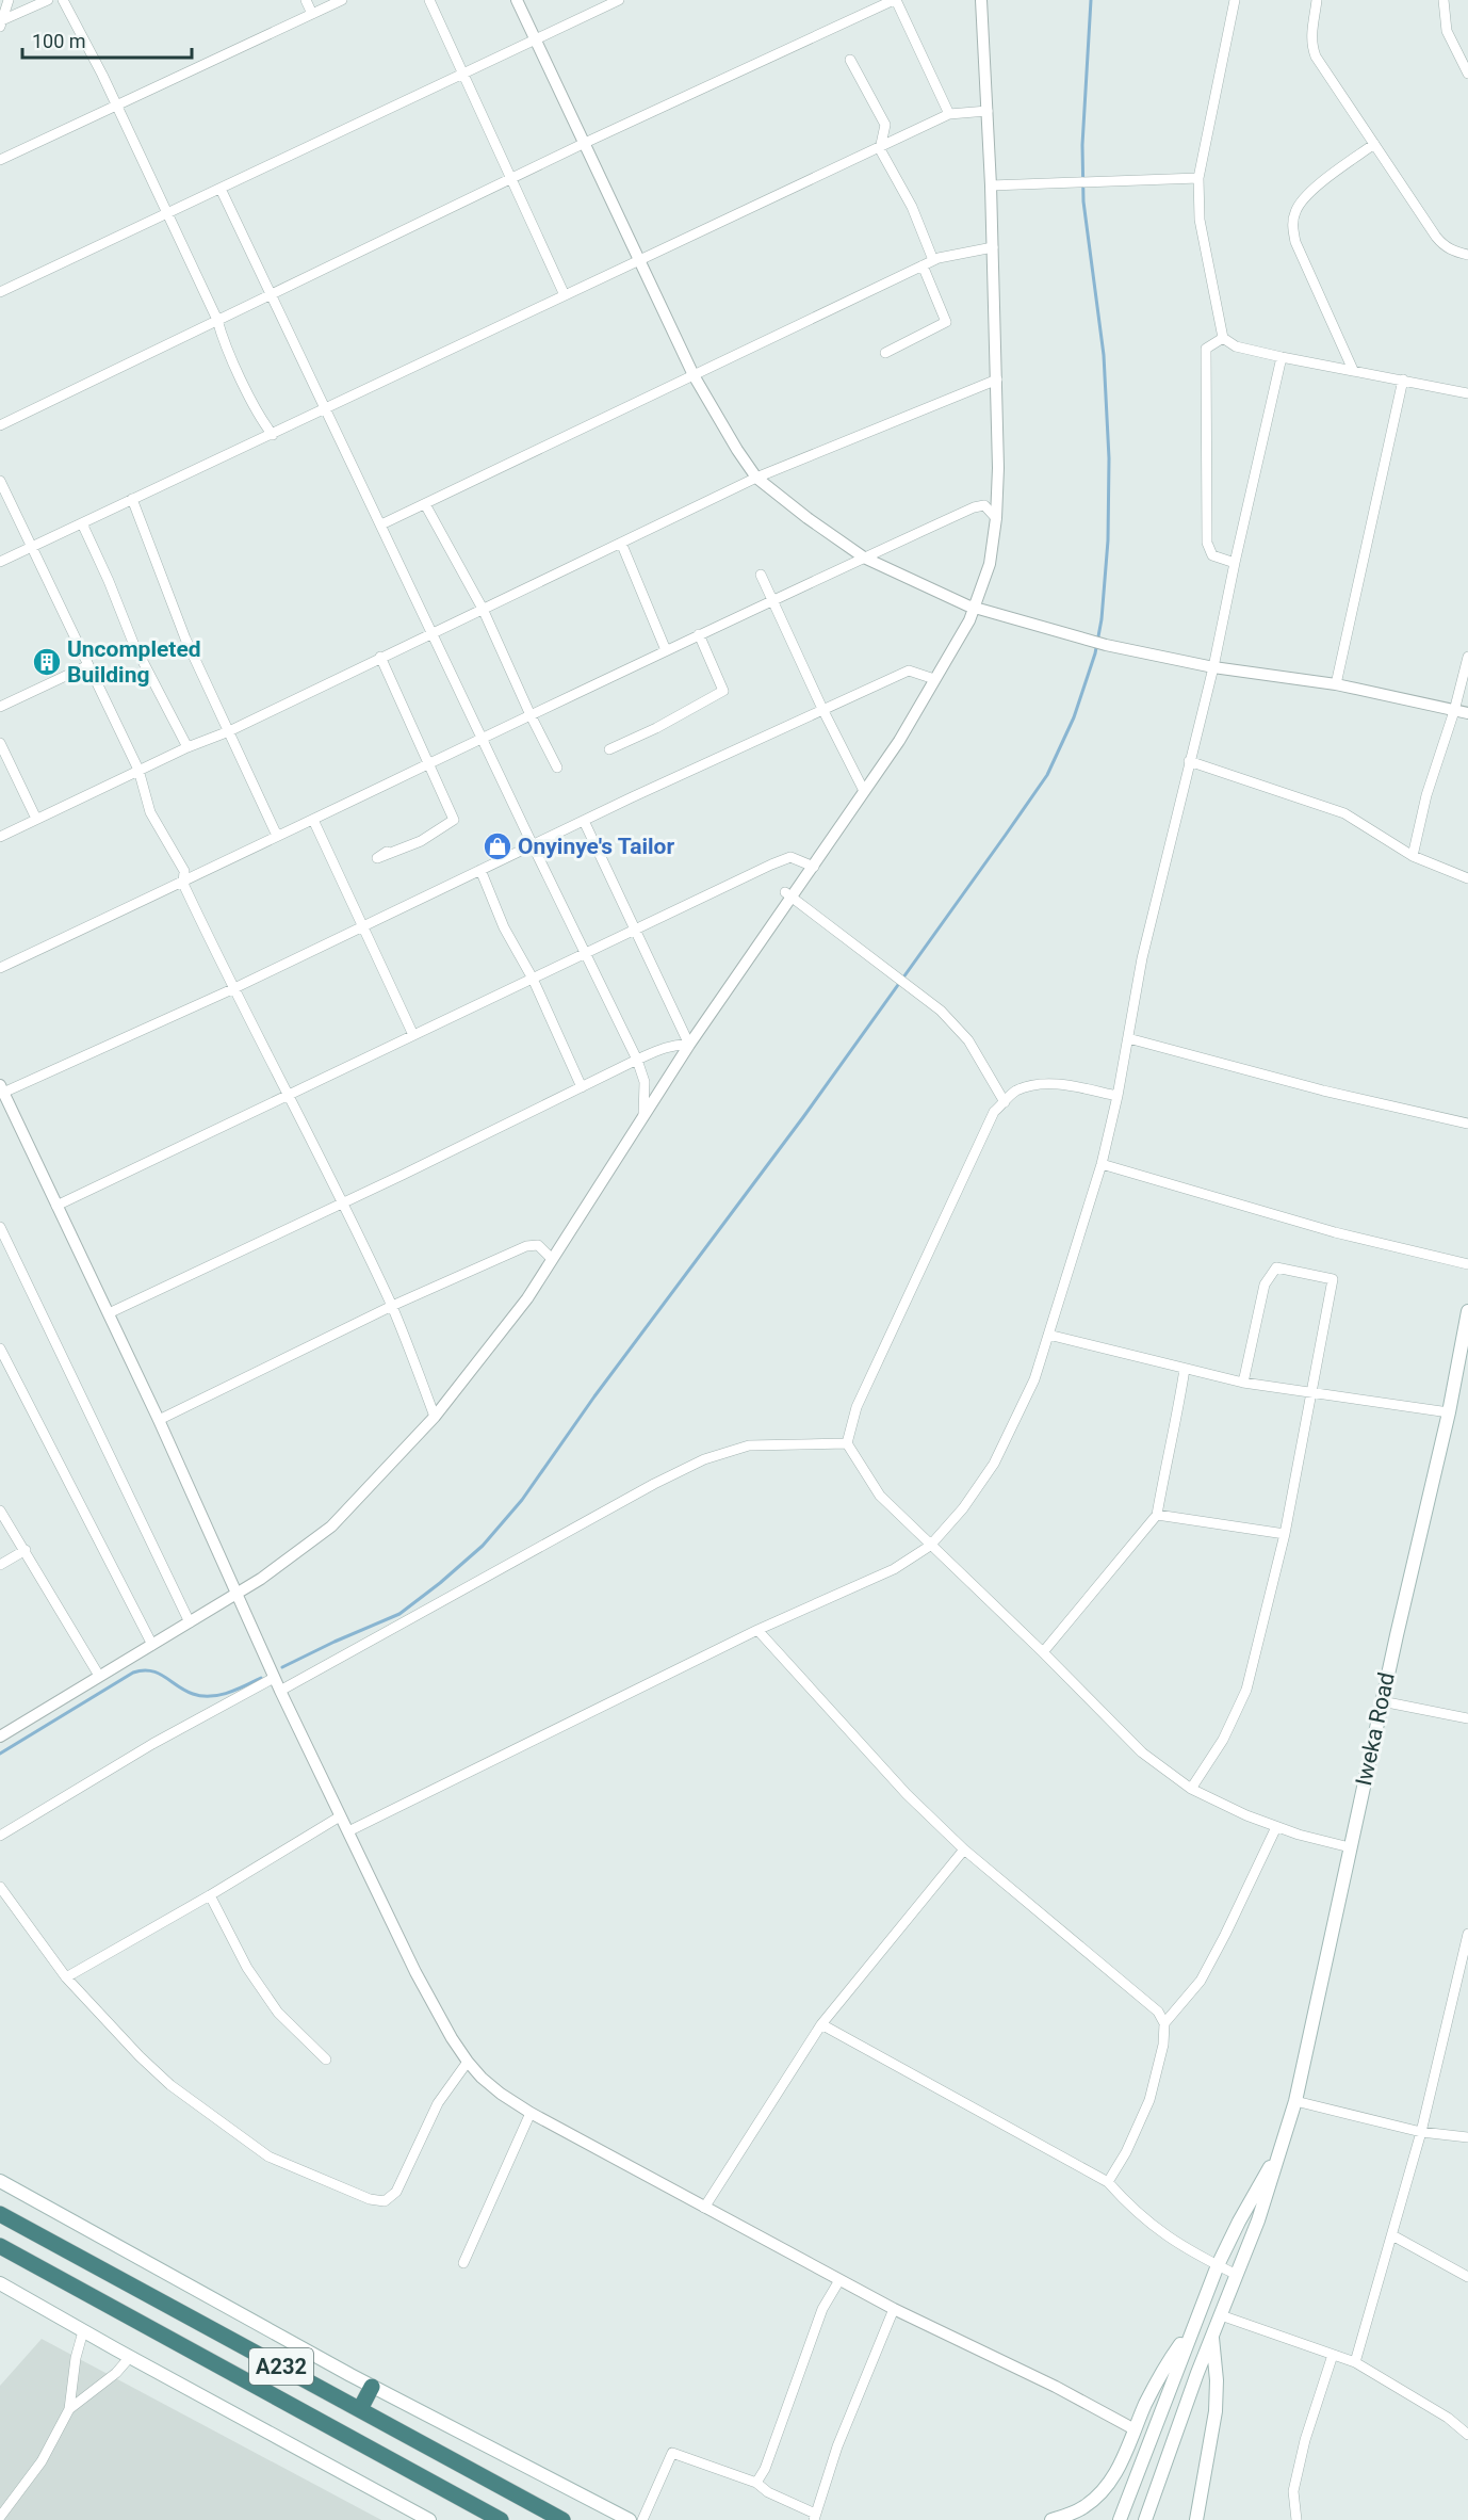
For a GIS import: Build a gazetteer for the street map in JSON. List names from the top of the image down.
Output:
{
  "streets": {
    "highway": ["A232"],
    "main road": ["Iweka Road"]
  },
  "places": {
    "building": ["Uncompleted Building"],
    "shop": ["Onyinye's Tailor"]
  },
  "scale_bar": "100 m"
}
